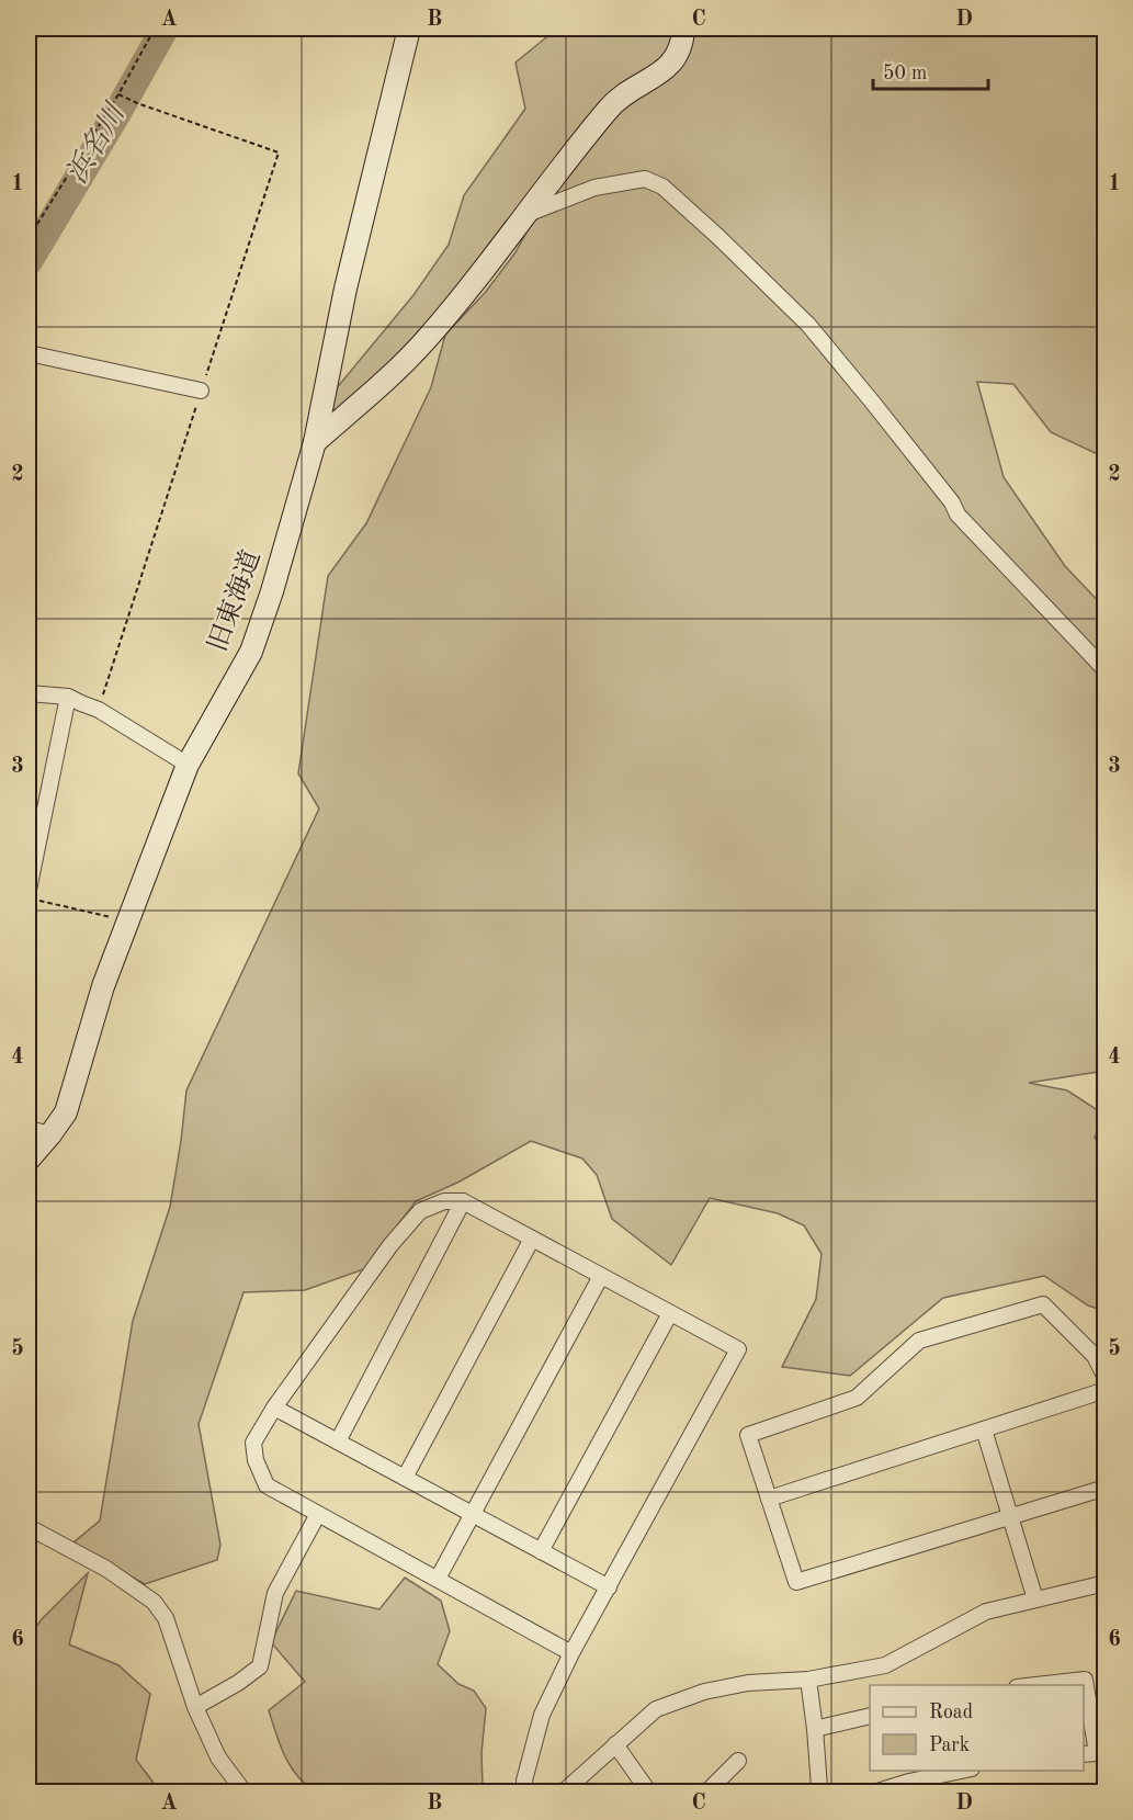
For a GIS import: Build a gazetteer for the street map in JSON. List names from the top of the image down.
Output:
{
  "streets": {
    "street": ["旧東海道"]
  },
  "water": ["浜名川"],
  "legend": ["Road", "Park"],
  "scale_bar": "50 m",
  "grid": {
    "columns": [
      "A",
      "B",
      "C",
      "D"
    ],
    "rows": [
      "1",
      "2",
      "3",
      "4",
      "5",
      "6"
    ]
  }
}
